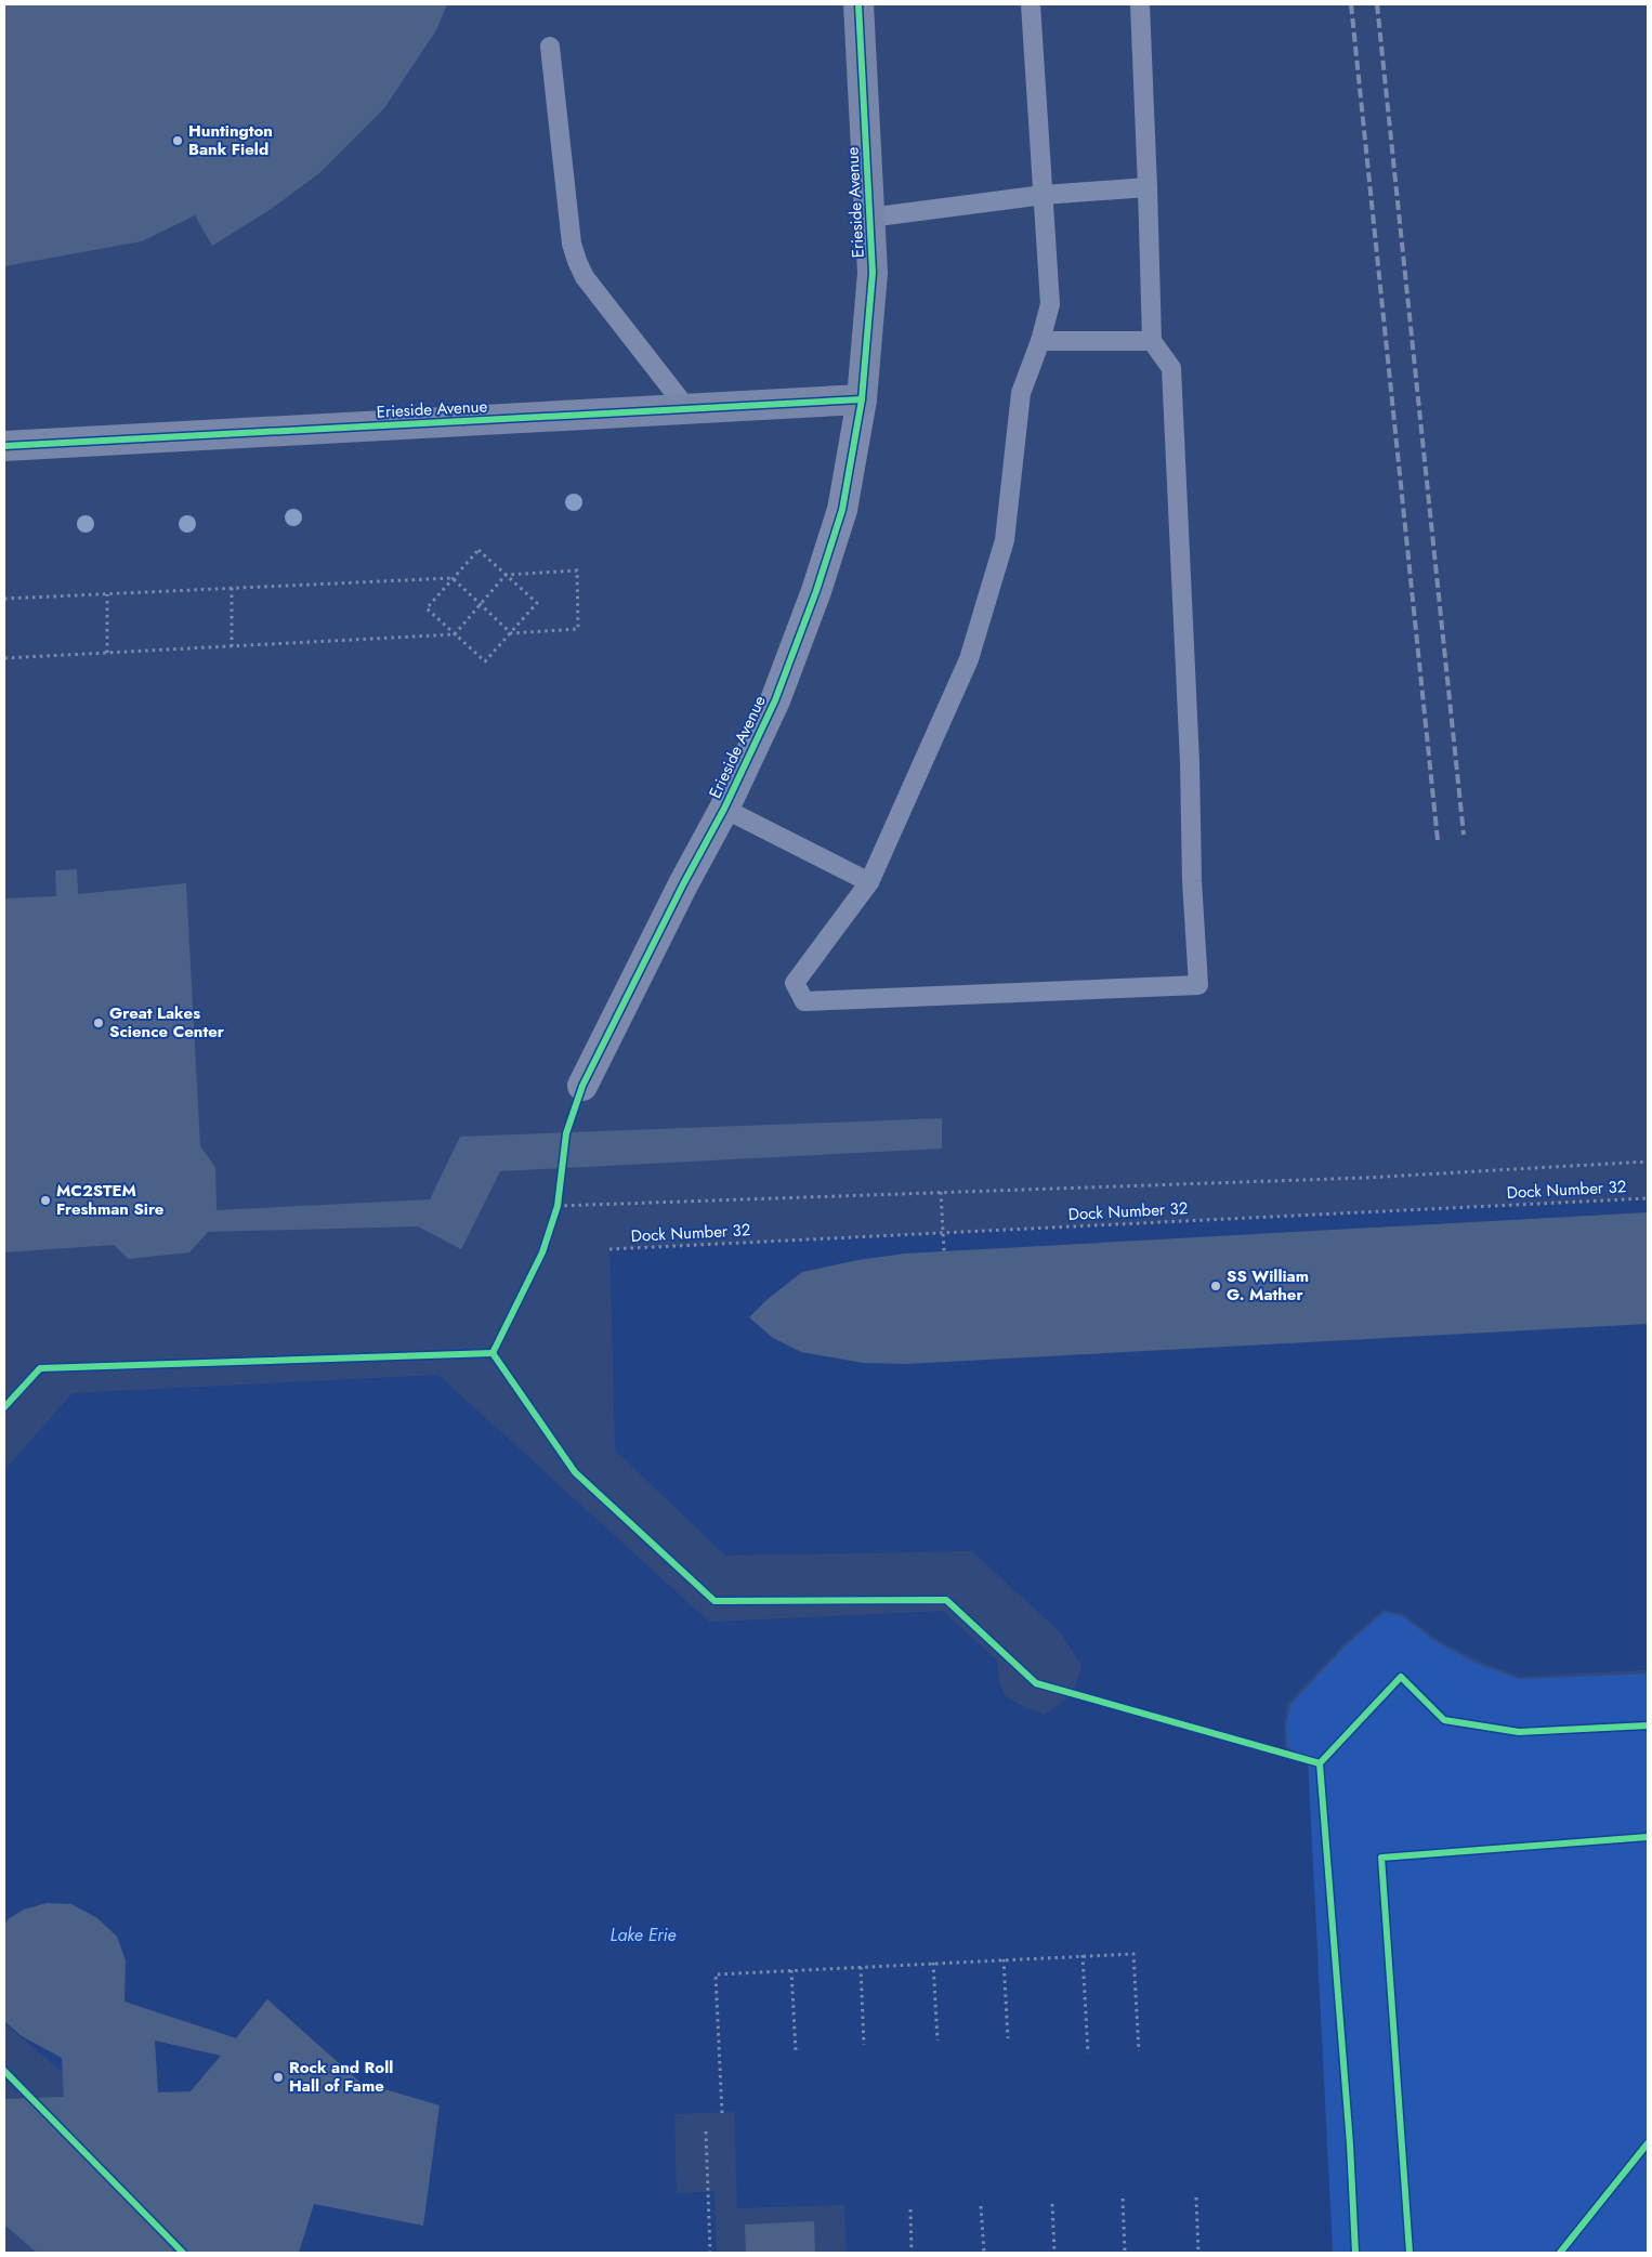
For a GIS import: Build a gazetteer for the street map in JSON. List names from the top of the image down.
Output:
{
  "streets": {
    "street": ["Erieside Avenue"],
    "path": ["Dock Number 32"]
  },
  "water": ["Lake Erie"],
  "places": [
    "Huntington Bank Field",
    "Great Lakes Science Center",
    "MC2STEM Freshman Sire",
    "SS William G. Mather",
    "Rock and Roll Hall of Fame"
  ]
}
